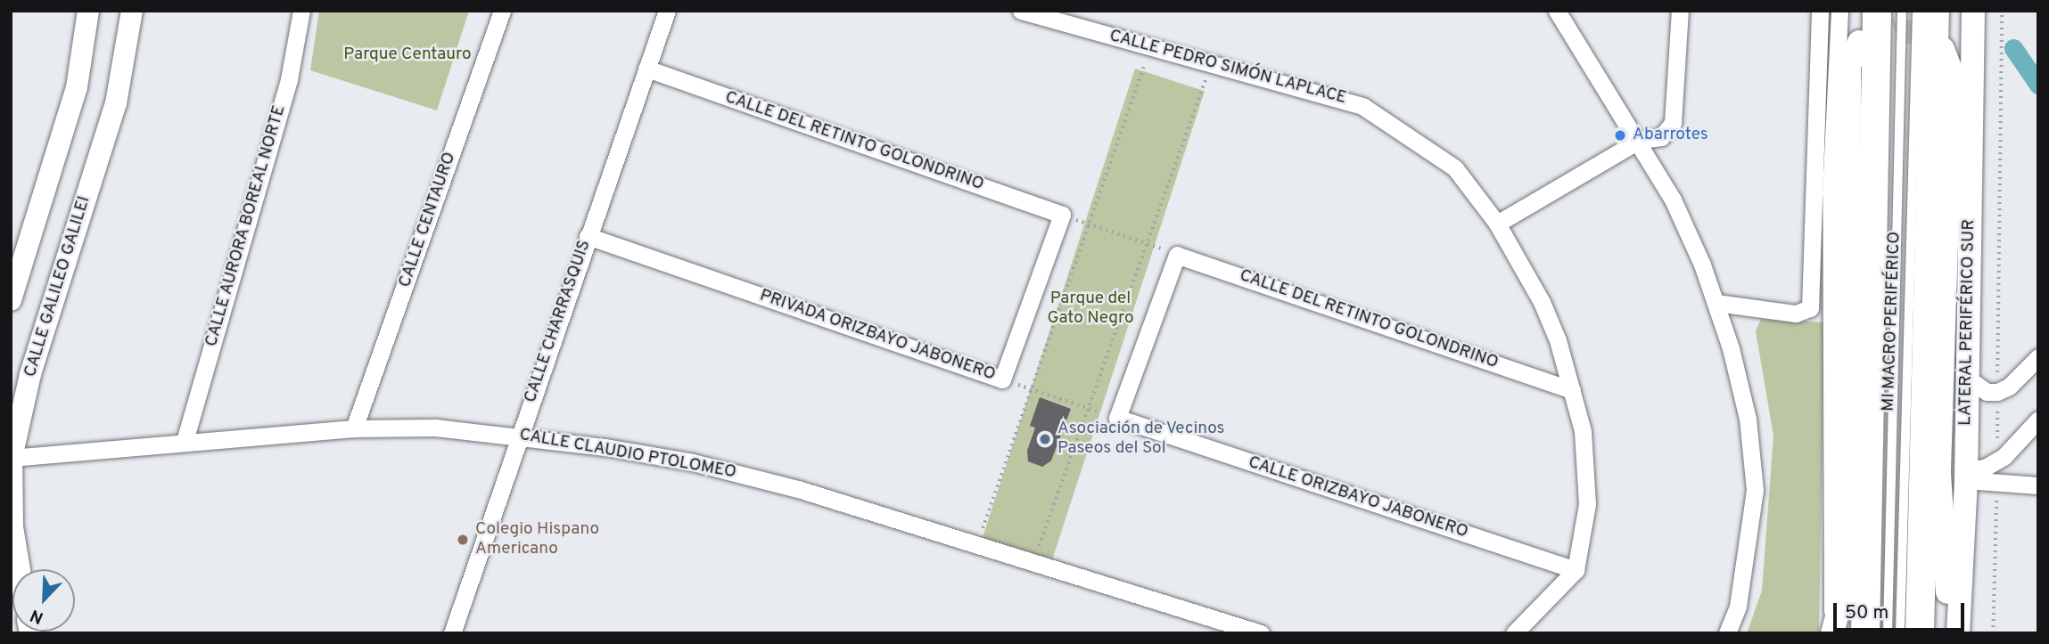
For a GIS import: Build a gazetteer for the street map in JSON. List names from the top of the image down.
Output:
{
  "streets": {
    "main road": ["LATERAL PERIFÉRICO SUR"],
    "street": [
      "CALLE PEDRO SIMÓN LAPLACE",
      "CALLE DEL RETINTO GOLONDRINO",
      "CALLE CENTAURO",
      "CALLE AURORA BOREAL NORTE",
      "CALLE GALILEO GALILEI",
      "CALLE CHARRASQUIS",
      "PRIVADA ORIZBAYO JABONERO",
      "CALLE CLAUDIO PTOLOMEO",
      "CALLE ORIZBAYO JABONERO"
    ],
    "lane": ["MI MACRO PERIFÉRICO"]
  },
  "crossings": [
    ["CALLE PEDRO SIMÓN LAPLACE", "CALLE DEL RETINTO GOLONDRINO"],
    ["CALLE PEDRO SIMÓN LAPLACE", "CALLE ORIZBAYO JABONERO"],
    ["CALLE DEL RETINTO GOLONDRINO", "CALLE CHARRASQUIS"],
    ["CALLE DEL RETINTO GOLONDRINO", "PRIVADA ORIZBAYO JABONERO"],
    ["CALLE CENTAURO", "CALLE CLAUDIO PTOLOMEO"],
    ["CALLE AURORA BOREAL NORTE", "CALLE CLAUDIO PTOLOMEO"],
    ["CALLE GALILEO GALILEI", "CALLE CLAUDIO PTOLOMEO"],
    ["CALLE CHARRASQUIS", "PRIVADA ORIZBAYO JABONERO"],
    ["CALLE CHARRASQUIS", "CALLE CLAUDIO PTOLOMEO"]
  ],
  "parks": ["Parque Centauro", "Parque del Gato Negro"],
  "places": ["Abarrotes", "Asociación de Vecinos Paseos del Sol", "Colegio Hispano Americano"],
  "scale_bar": "50 m",
  "north": "bottom left"
}
